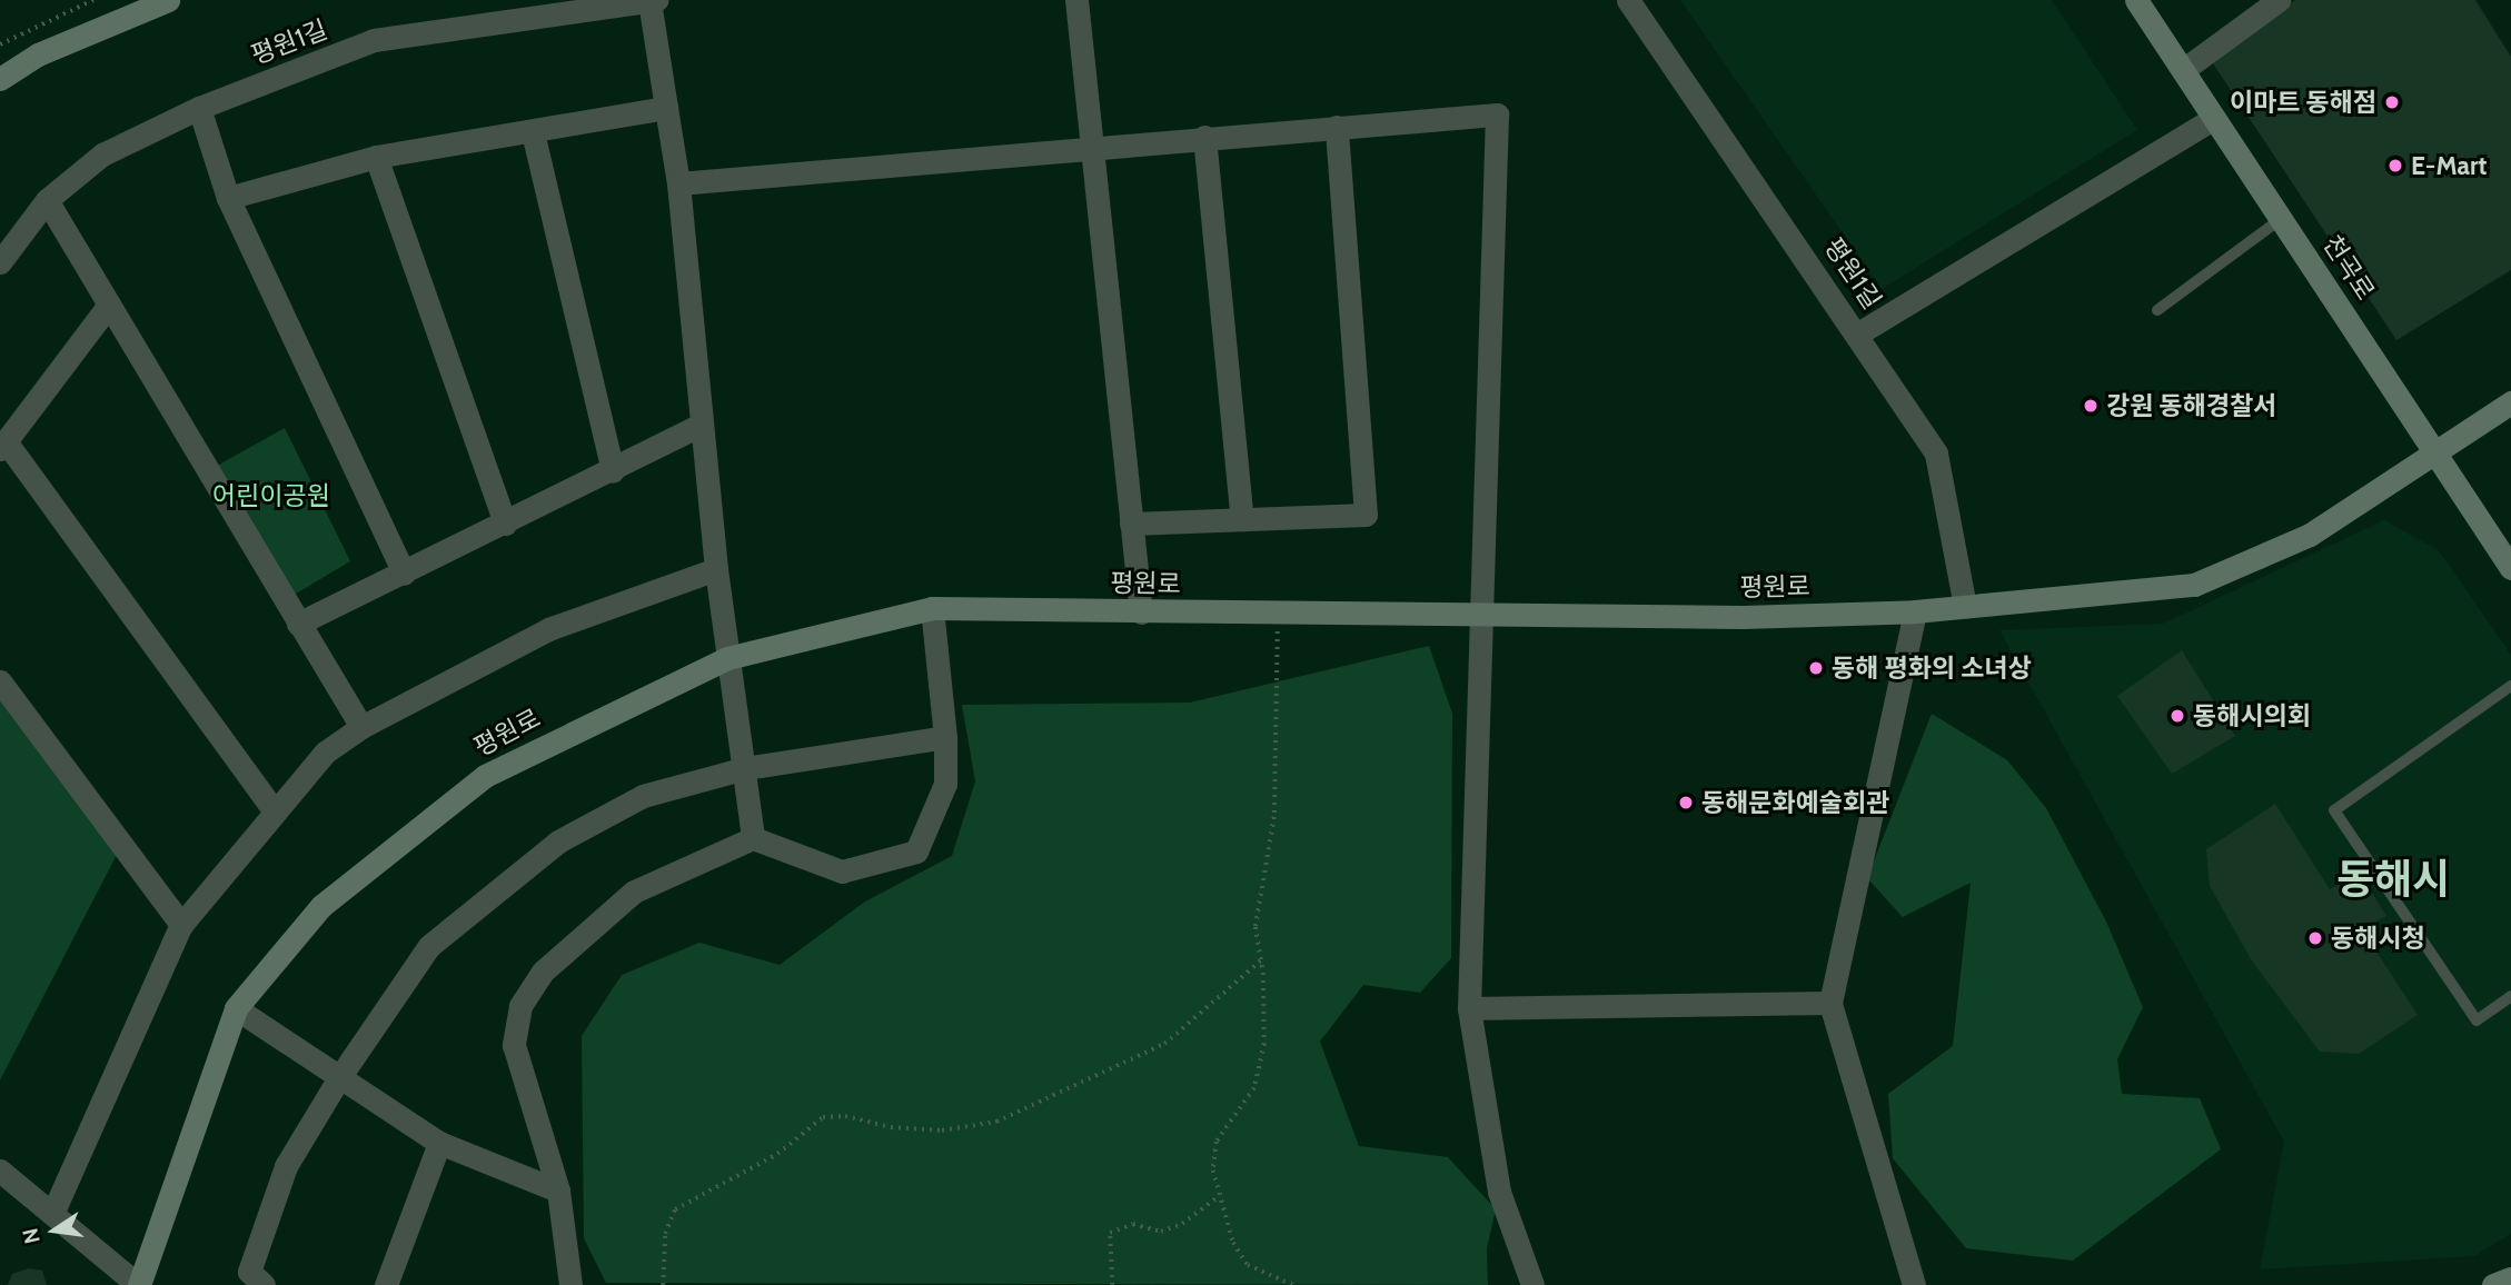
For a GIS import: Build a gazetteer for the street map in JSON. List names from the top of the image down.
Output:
{
  "streets": {
    "street": ["평원1길", "천곡로", "평원로"]
  },
  "crossings": [
    ["평원1길", "평원로"],
    ["천곡로", "평원로"]
  ],
  "districts": ["동해시"],
  "parks": ["어린이공원"],
  "places": [
    "이마트 동해점",
    "E-Mart",
    "강원 동해경찰서",
    "동해 평화의 소녀상",
    "동해시의회",
    "동해문화예술회관",
    "동해시청"
  ],
  "north": "left"
}
